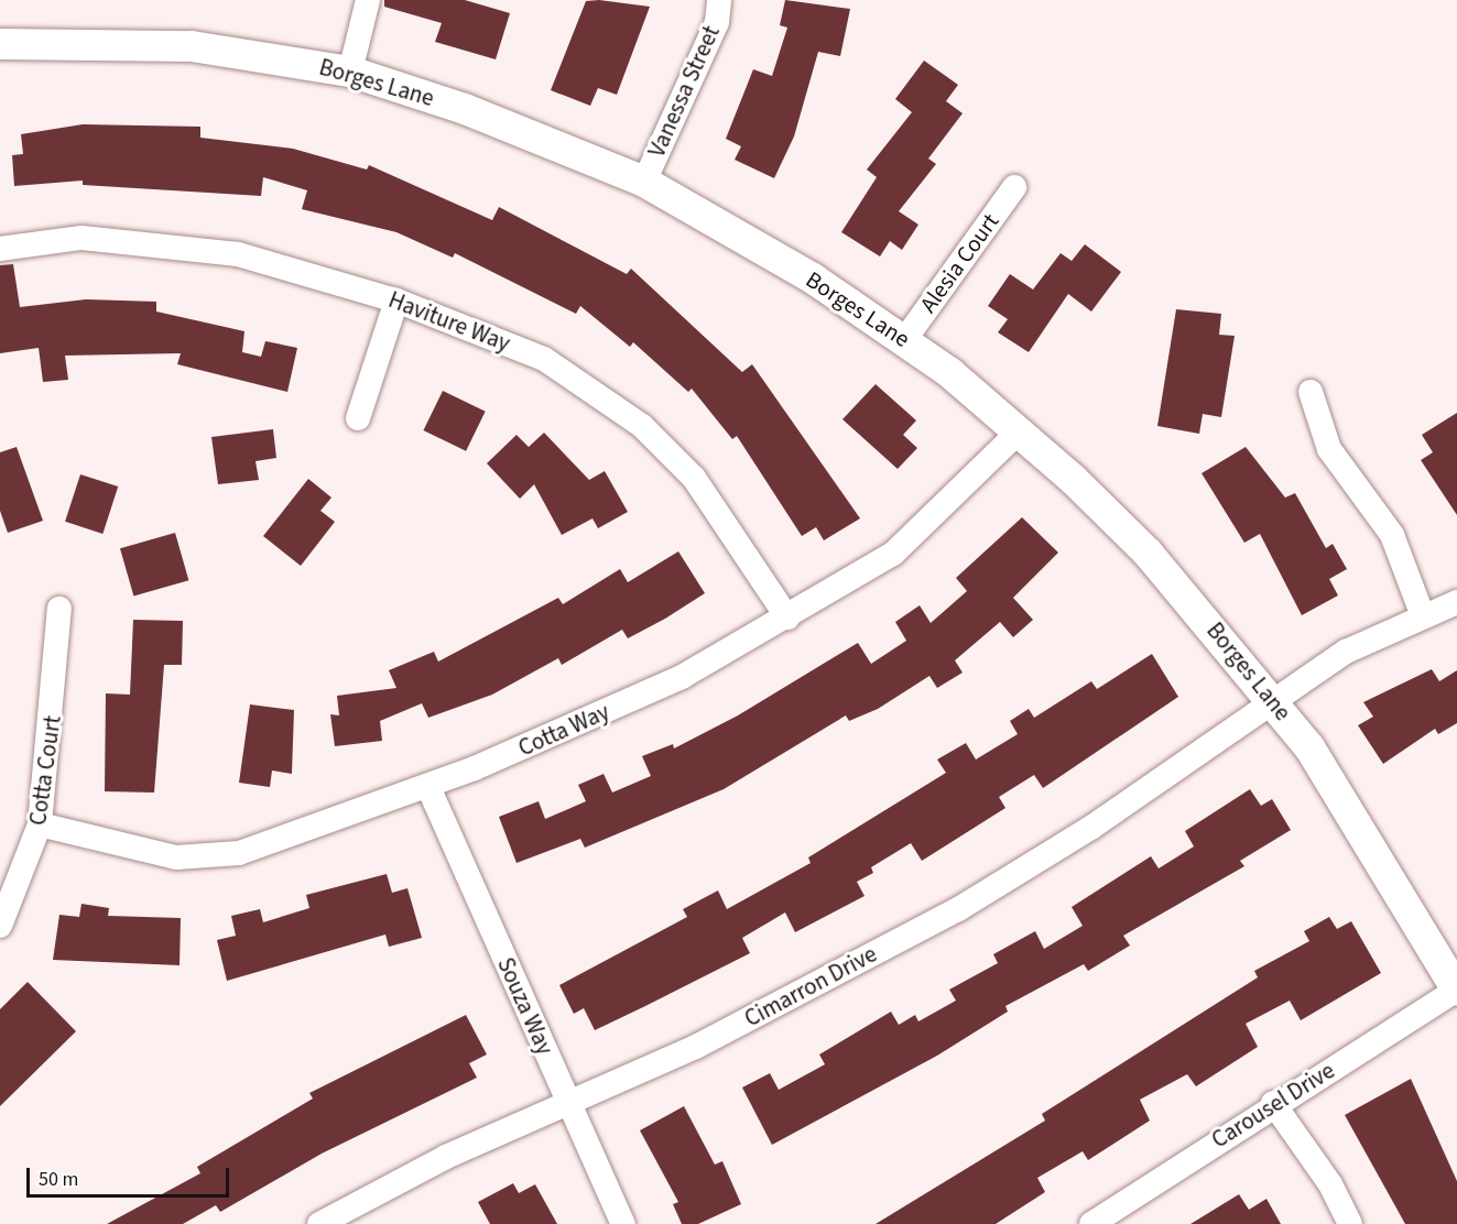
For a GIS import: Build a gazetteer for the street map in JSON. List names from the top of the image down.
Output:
{
  "streets": {
    "street": [
      "Borges Lane",
      "Vanessa Street",
      "Alesia Court",
      "Haviture Way",
      "Cotta Way",
      "Cotta Court",
      "Cimarron Drive",
      "Souza Way",
      "Carousel Drive"
    ]
  },
  "crossings": [
    ["Borges Lane", "Vanessa Street"],
    ["Borges Lane", "Alesia Court"],
    ["Borges Lane", "Cotta Way"],
    ["Borges Lane", "Cimarron Drive"],
    ["Borges Lane", "Carousel Drive"],
    ["Haviture Way", "Cotta Way"],
    ["Cotta Way", "Cotta Court"],
    ["Cotta Way", "Souza Way"],
    ["Cimarron Drive", "Souza Way"]
  ],
  "scale_bar": "50 m"
}
